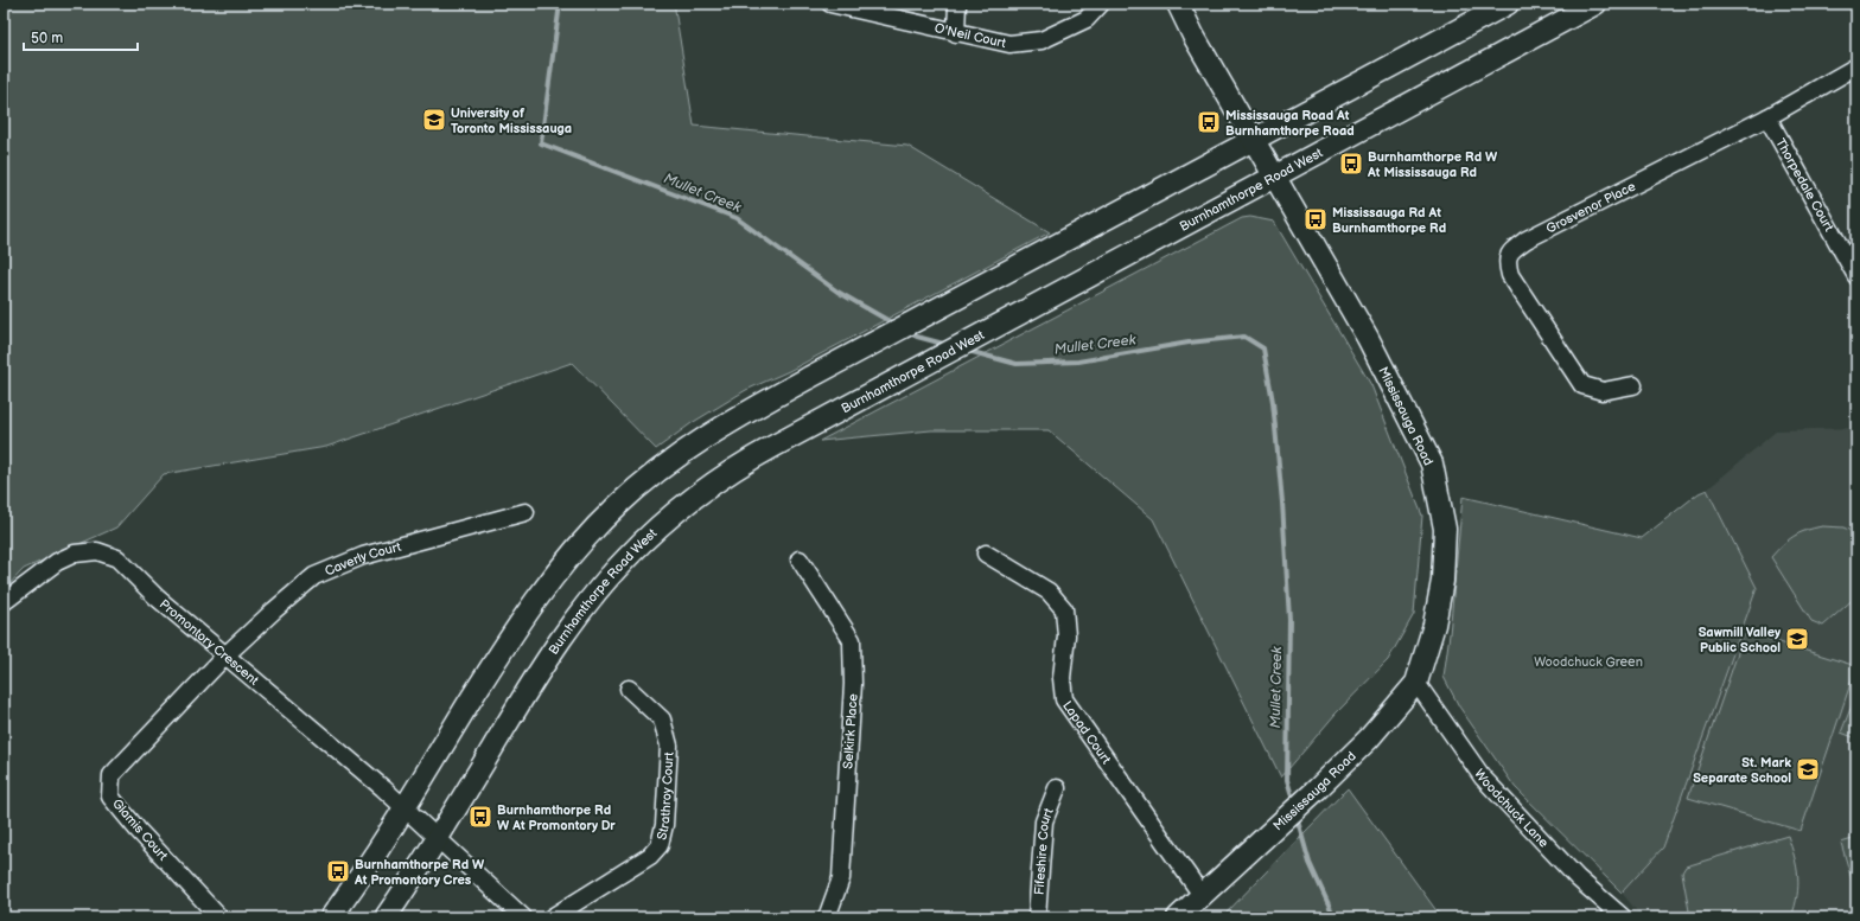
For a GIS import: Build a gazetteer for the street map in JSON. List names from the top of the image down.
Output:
{
  "streets": {
    "main road": ["Burnhamthorpe Road West", "Mississauga Road"],
    "street": [
      "O'Neil Court",
      "Thorpedale Court",
      "Grosvenor Place",
      "Caverly Court",
      "Promontory Crescent",
      "Selkirk Place",
      "Lapad Court",
      "Strathroy Court",
      "Woodchuck Lane",
      "Glamis Court",
      "Fifeshire Court"
    ]
  },
  "crossings": [
    ["Thorpedale Court", "Grosvenor Place"],
    ["Burnhamthorpe Road West", "Mississauga Road"],
    ["Burnhamthorpe Road West", "Promontory Crescent"],
    ["Mississauga Road", "Lapad Court"],
    ["Mississauga Road", "Woodchuck Lane"],
    ["Caverly Court", "Promontory Crescent"],
    ["Caverly Court", "Glamis Court"],
    ["Promontory Crescent", "Glamis Court"]
  ],
  "water": ["Mullet Creek"],
  "parks": ["Woodchuck Green"],
  "places": {
    "school or university": ["University of Toronto Mississauga", "Sawmill Valley Public School", "St. Mark Separate School"],
    "bus stop": [
      "Mississauga Road At Burnhamthorpe Road",
      "Burnhamthorpe Rd W At Mississauga Rd",
      "Mississauga Rd At Burnhamthorpe Rd",
      "Burnhamthorpe Rd W At Promontory Dr",
      "Burnhamthorpe Rd W At Promontory Cres"
    ]
  },
  "scale_bar": "50 m"
}
